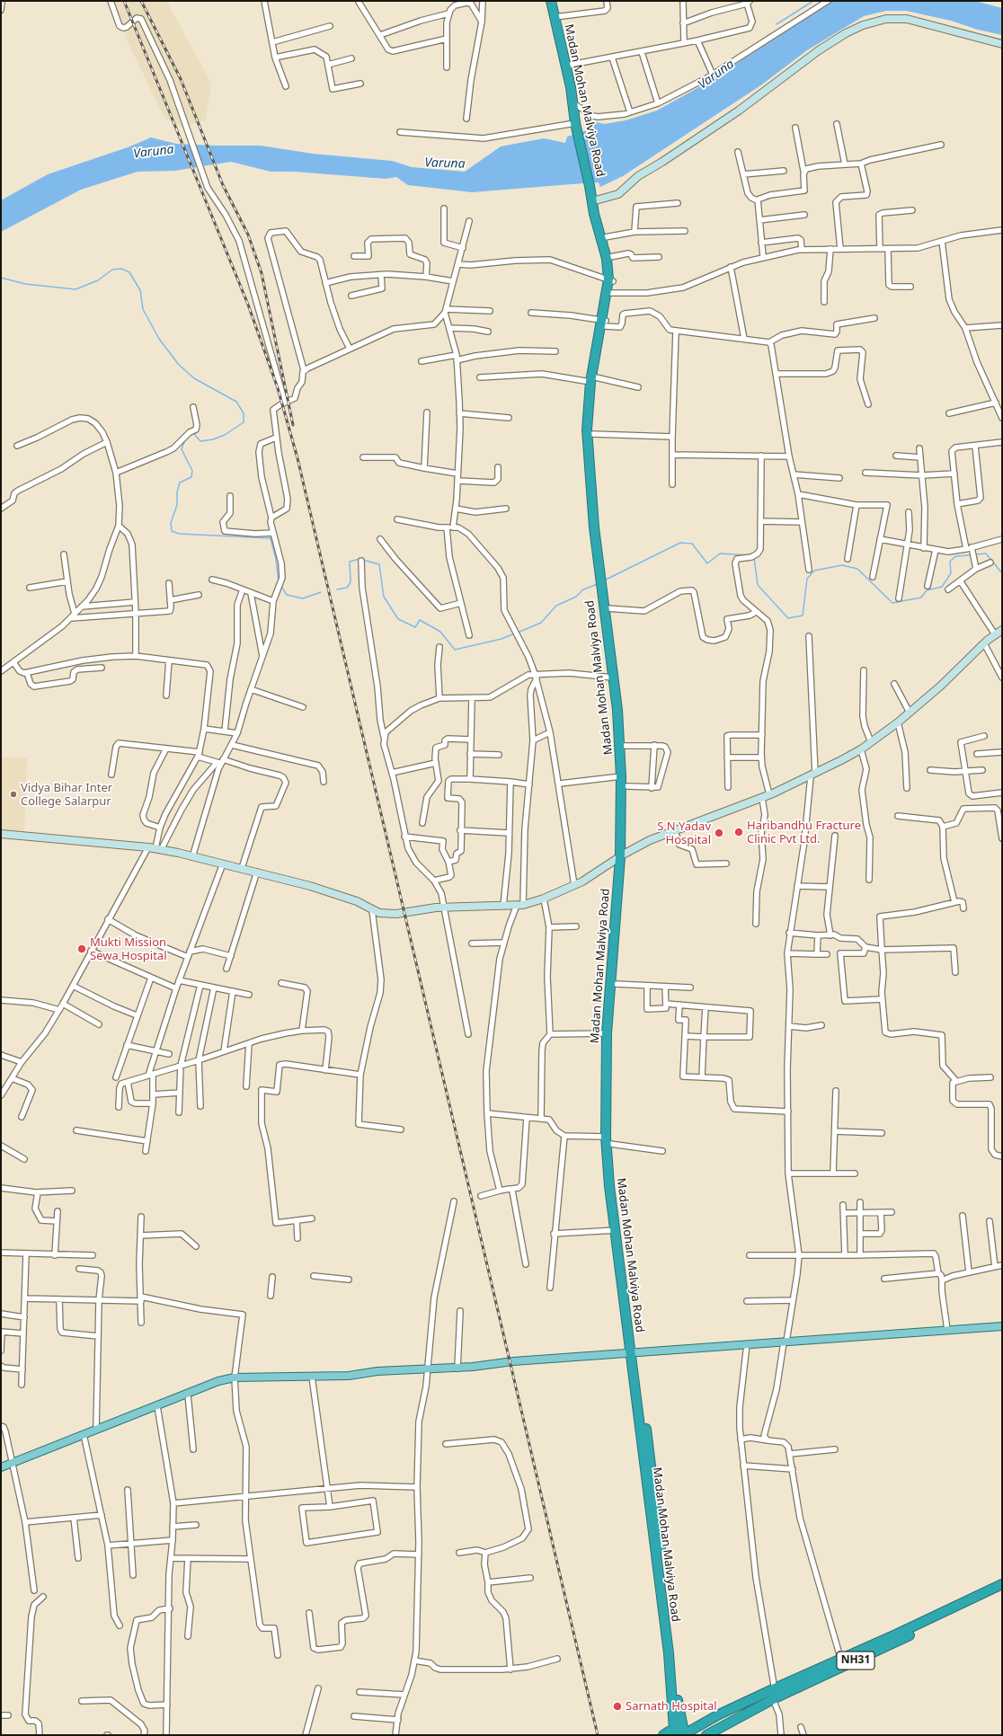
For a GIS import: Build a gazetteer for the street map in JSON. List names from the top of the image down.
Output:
{
  "streets": {
    "highway": ["Madan Mohan Malviya Road", "NH31"]
  },
  "water": ["Varuna"],
  "places": [
    "Vidya Bihar Inter College Salarpur",
    "Haribandhu Fracture Clinic Pvt Ltd.",
    "S N Yadav Hospital",
    "Mukti Mission Sewa Hospital",
    "Sarnath Hospital"
  ]
}
